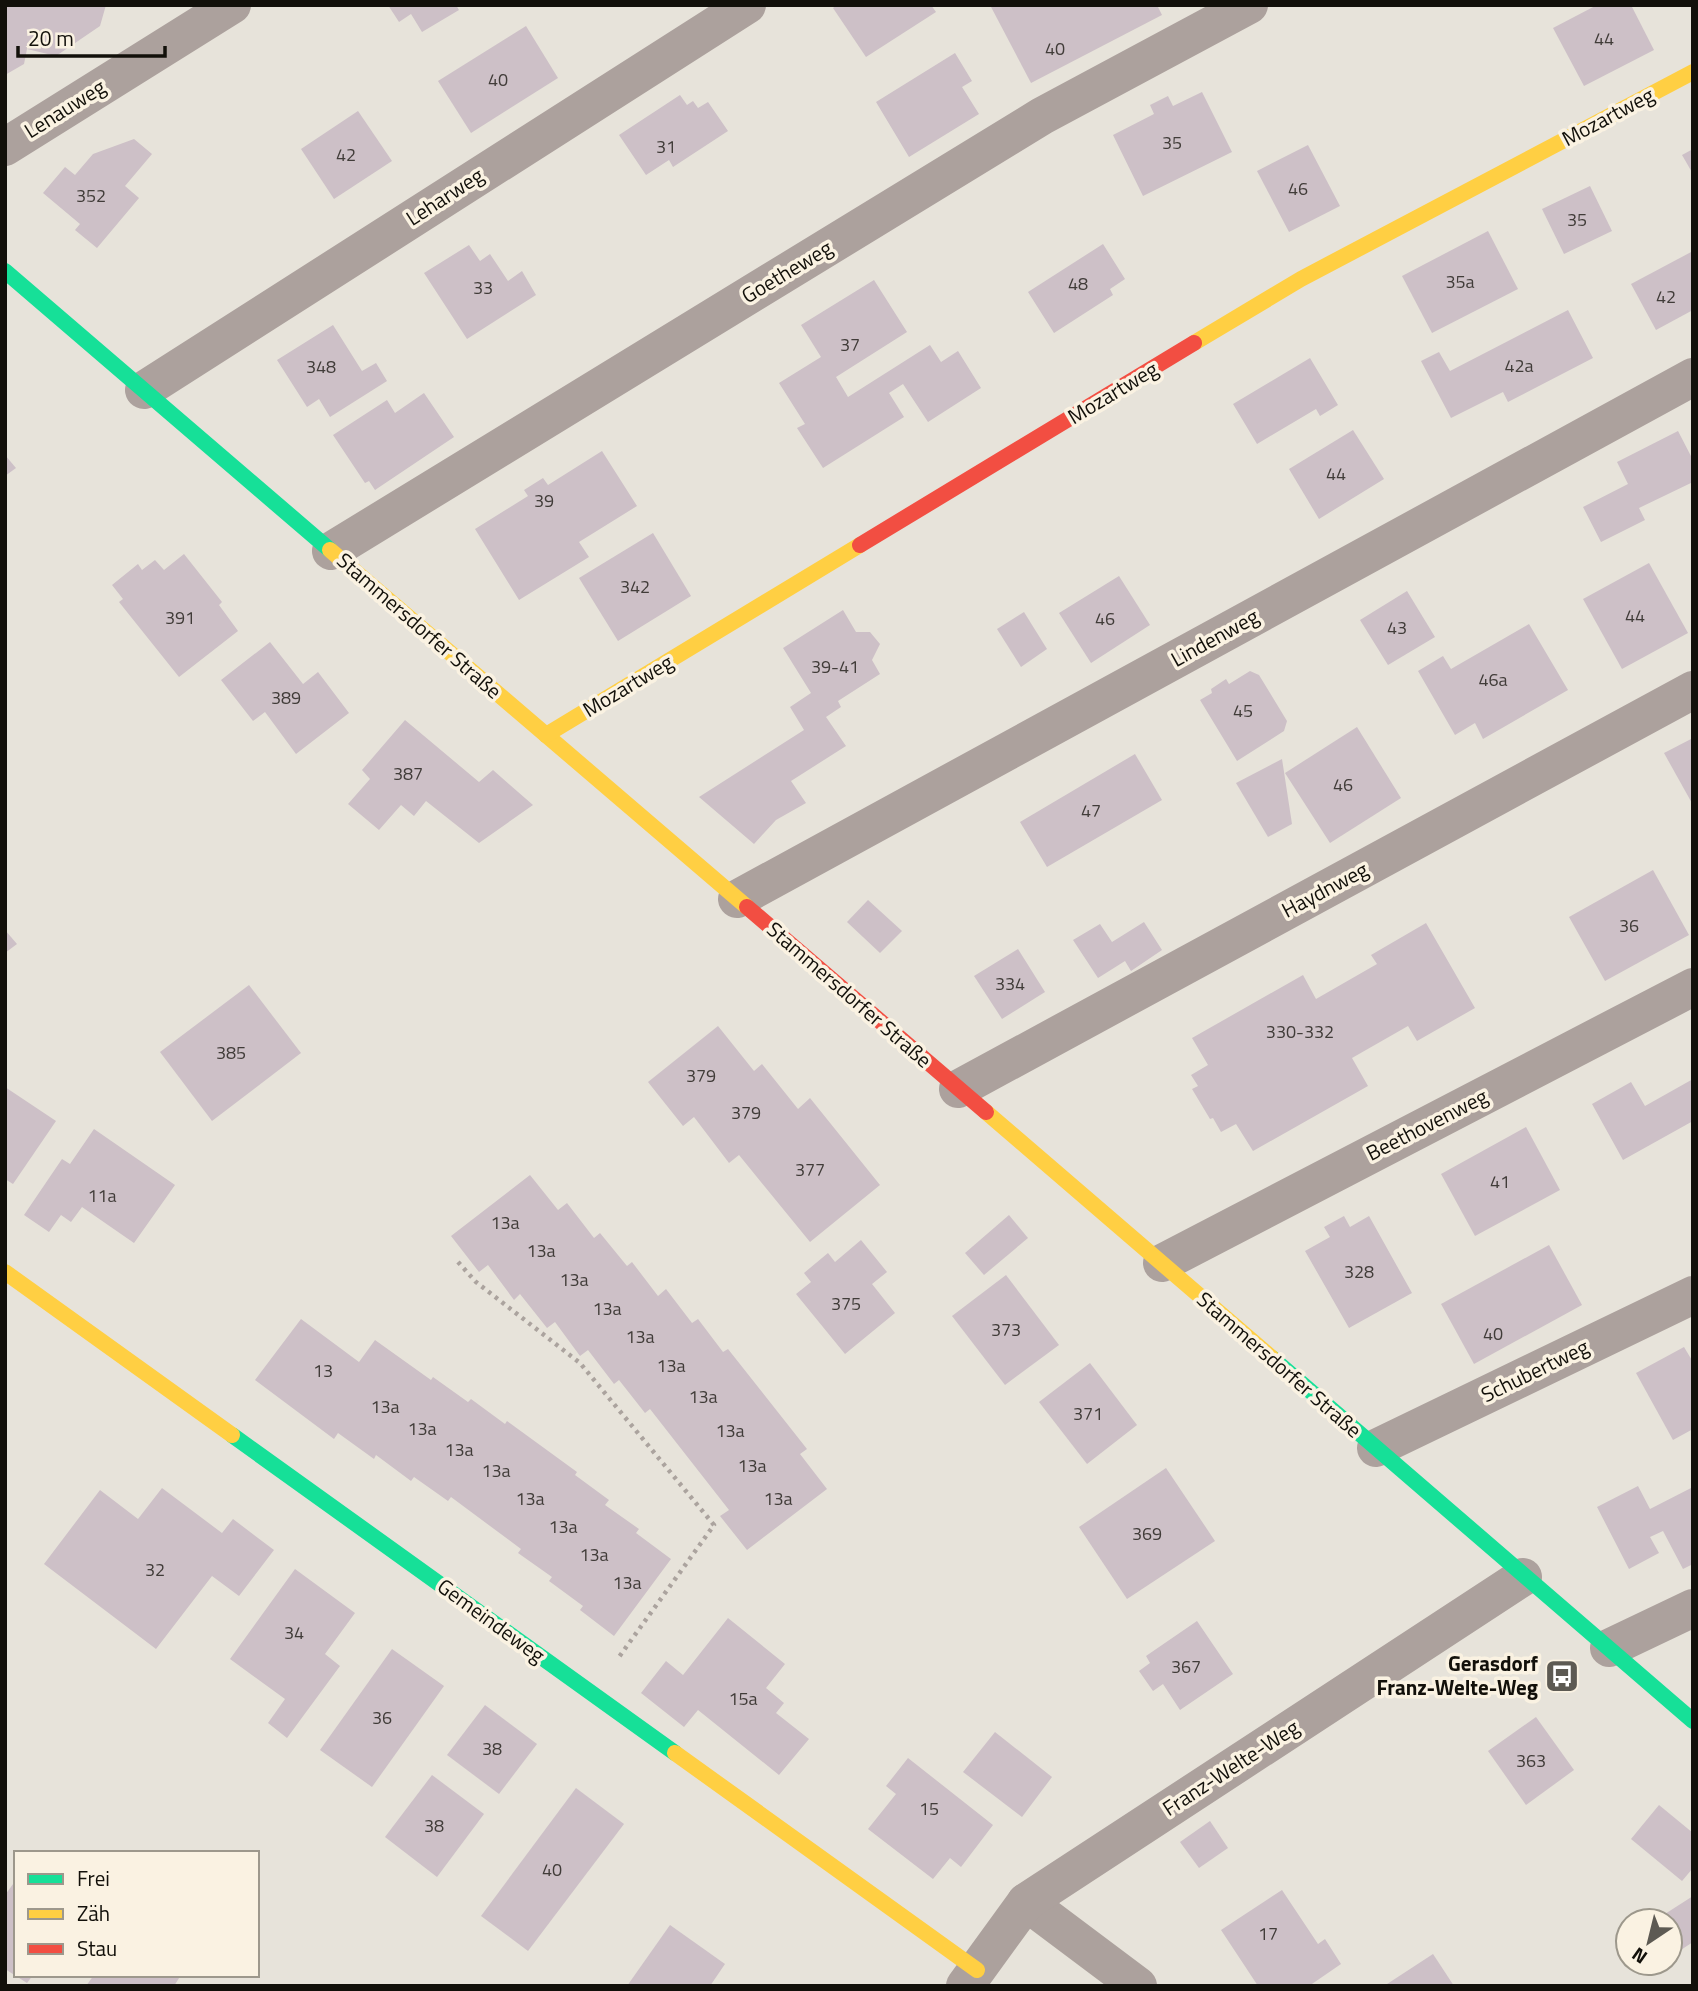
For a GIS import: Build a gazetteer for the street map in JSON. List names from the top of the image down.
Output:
{
  "streets": {
    "street": [
      "Lenauweg",
      "Mozartweg",
      "Leharweg",
      "Goetheweg",
      "Stammersdorfer Straße",
      "Lindenweg",
      "Haydnweg",
      "Beethovenweg",
      "Schubertweg",
      "Gemeindeweg",
      "Franz-Welte-Weg"
    ]
  },
  "crossings": [
    ["Mozartweg", "Stammersdorfer Straße"],
    ["Leharweg", "Stammersdorfer Straße"],
    ["Goetheweg", "Stammersdorfer Straße"],
    ["Stammersdorfer Straße", "Lindenweg"],
    ["Stammersdorfer Straße", "Haydnweg"],
    ["Stammersdorfer Straße", "Beethovenweg"],
    ["Stammersdorfer Straße", "Schubertweg"],
    ["Stammersdorfer Straße", "Franz-Welte-Weg"],
    ["Gemeindeweg", "Franz-Welte-Weg"]
  ],
  "places": {
    "bus stop": ["Gerasdorf Franz-Welte-Weg"]
  },
  "house_numbers": [
    "44",
    "40",
    "40",
    "35",
    "31",
    "42",
    "46",
    "352",
    "35",
    "35a",
    "48",
    "33",
    "42",
    "37",
    "42a",
    "348",
    "44",
    "39",
    "342",
    "44",
    "391",
    "46",
    "43",
    "39-41",
    "46a",
    "389",
    "45",
    "387",
    "46",
    "47",
    "36",
    "334",
    "330-332",
    "385",
    "379",
    "379",
    "377",
    "41",
    "11a",
    "13a",
    "13a",
    "328",
    "13a",
    "375",
    "13a",
    "373",
    "40",
    "13a",
    "13a",
    "13",
    "13a",
    "13a",
    "371",
    "13a",
    "13a",
    "13a",
    "13a",
    "13a",
    "13a",
    "13a",
    "13a",
    "369",
    "13a",
    "32",
    "13a",
    "34",
    "367",
    "15a",
    "36",
    "38",
    "363",
    "15",
    "38",
    "40",
    "17"
  ],
  "legend": ["Frei", "Zäh", "Stau"],
  "scale_bar": "20 m",
  "north": "bottom left"
}
